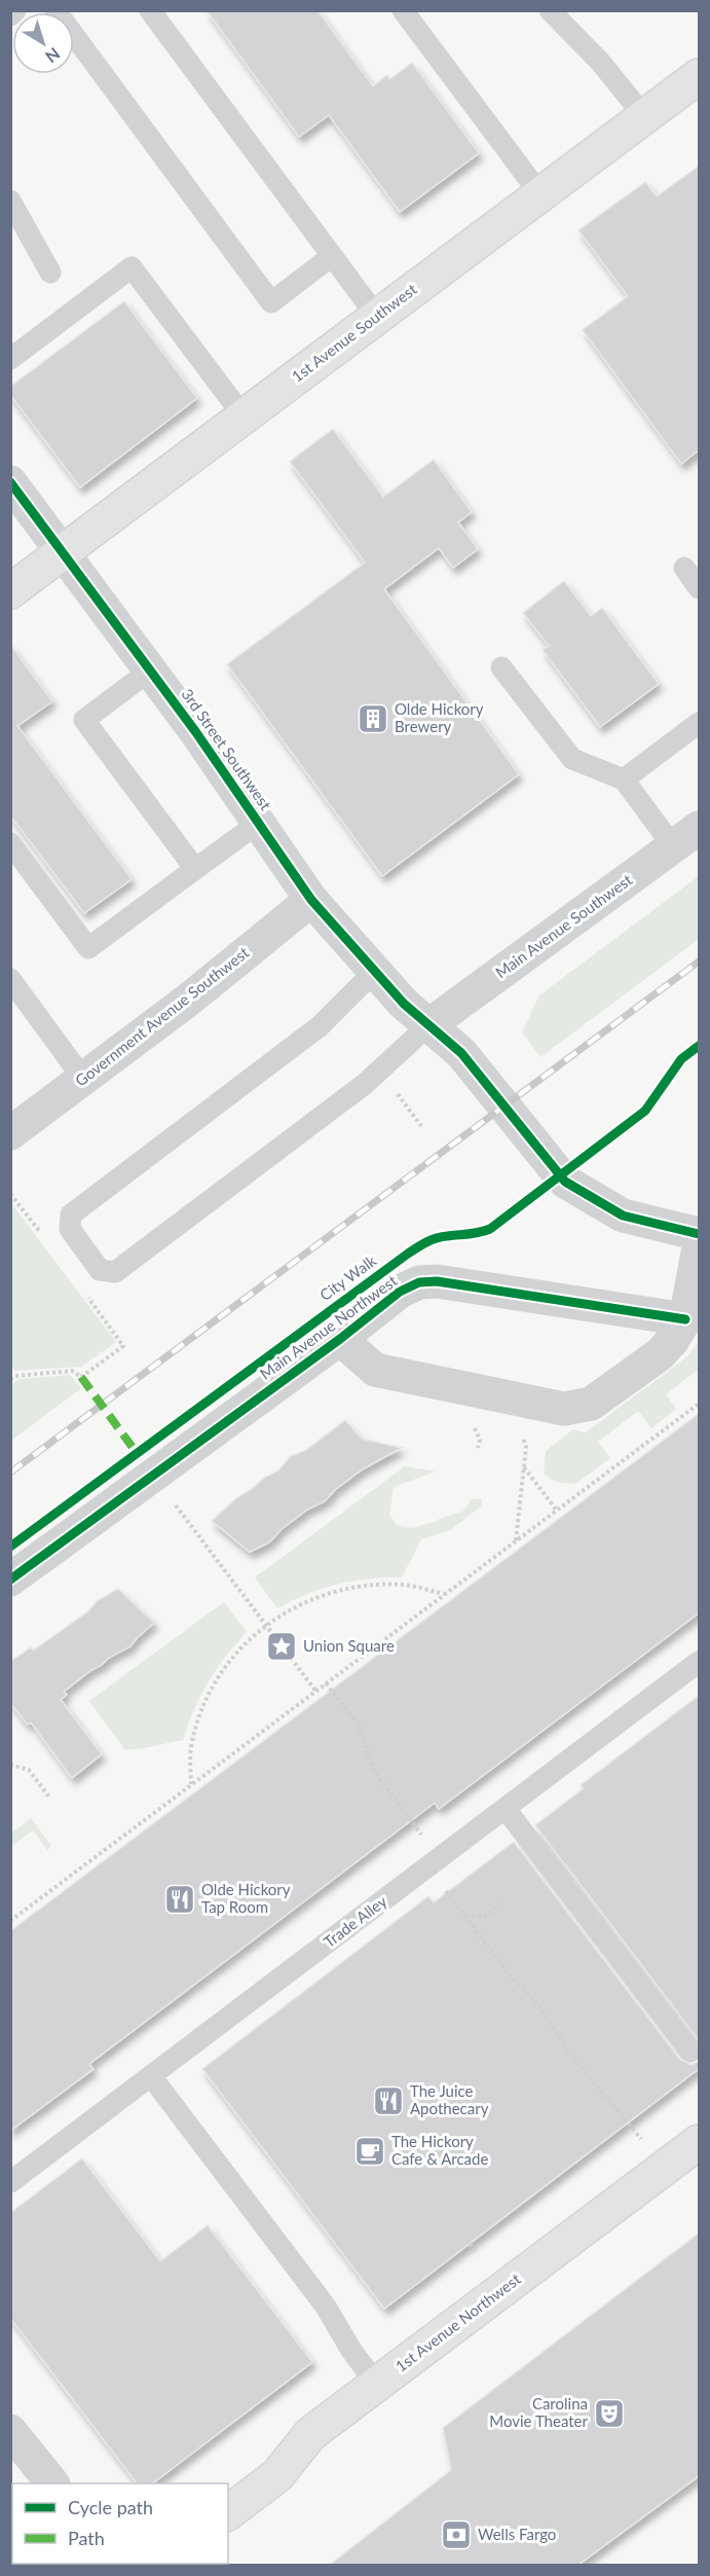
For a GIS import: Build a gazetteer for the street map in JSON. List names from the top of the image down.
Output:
{
  "streets": {
    "main road": ["1st Avenue Southwest", "1st Avenue Northwest"],
    "street": [
      "3rd Street Southwest",
      "Main Avenue Southwest",
      "Government Avenue Southwest",
      "Main Avenue Northwest"
    ],
    "lane": ["Trade Alley"],
    "cycle path": ["City Walk"]
  },
  "crossings": [
    ["1st Avenue Southwest", "3rd Street Southwest"],
    ["3rd Street Southwest", "Main Avenue Southwest"],
    ["3rd Street Southwest", "Government Avenue Southwest"]
  ],
  "places": {
    "building": ["Olde Hickory Brewery"],
    "place": ["Union Square"],
    "restaurant": ["Olde Hickory Tap Room", "The Juice Apothecary"],
    "cafe": ["The Hickory Cafe & Arcade"],
    "theatre": ["Carolina Movie Theater"],
    "bank": ["Wells Fargo"]
  },
  "legend": ["Cycle path", "Path"],
  "north": "bottom right"
}
